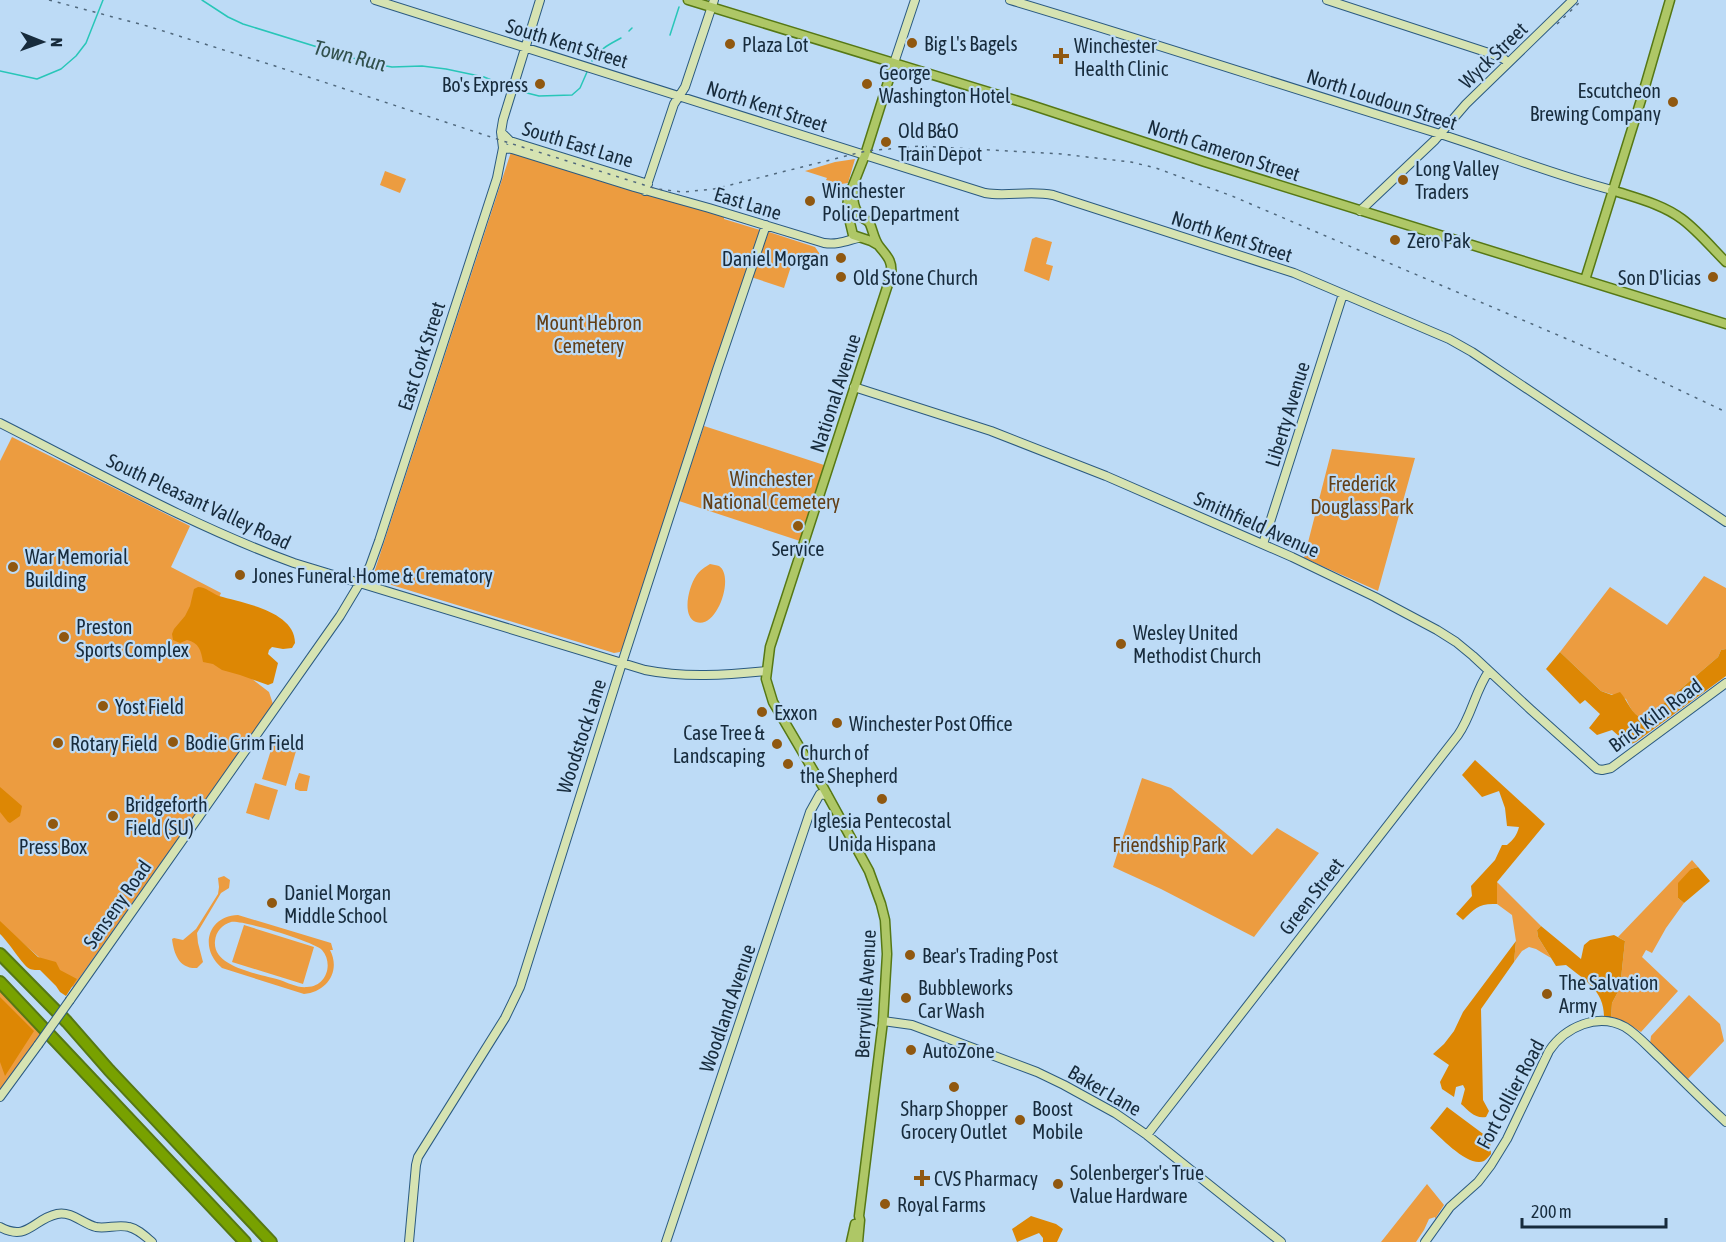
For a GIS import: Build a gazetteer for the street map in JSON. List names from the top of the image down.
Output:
{
  "streets": {
    "main road": [
      "North Loudoun Street",
      "North Cameron Street",
      "National Avenue",
      "Berryville Avenue"
    ],
    "street": [
      "South Kent Street",
      "Wyck Street",
      "North Kent Street",
      "South East Lane",
      "East Lane",
      "East Cork Street",
      "Liberty Avenue",
      "South Pleasant Valley Road",
      "Smithfield Avenue",
      "Brick Kiln Road",
      "Woodstock Lane",
      "Green Street",
      "Senseny Road",
      "Woodland Avenue",
      "Baker Lane",
      "Fort Collier Road"
    ]
  },
  "crossings": [
    ["South Kent Street", "North Kent Street"],
    ["South Kent Street", "East Cork Street"],
    ["Wyck Street", "North Loudoun Street"],
    ["Wyck Street", "North Cameron Street"],
    ["North Kent Street", "Liberty Avenue"],
    ["South East Lane", "East Lane"],
    ["South East Lane", "East Cork Street"],
    ["East Lane", "Woodstock Lane"],
    ["East Cork Street", "South Pleasant Valley Road"],
    ["East Cork Street", "Senseny Road"],
    ["National Avenue", "South Pleasant Valley Road"],
    ["National Avenue", "Smithfield Avenue"],
    ["National Avenue", "Berryville Avenue"],
    ["Liberty Avenue", "Smithfield Avenue"],
    ["South Pleasant Valley Road", "Woodstock Lane"],
    ["Smithfield Avenue", "Brick Kiln Road"],
    ["Smithfield Avenue", "Green Street"],
    ["Green Street", "Baker Lane"],
    ["Berryville Avenue", "Woodland Avenue"],
    ["Berryville Avenue", "Baker Lane"]
  ],
  "water": ["Town Run"],
  "parks": [
    "Mount Hebron Cemetery",
    "Winchester National Cemetery",
    "Frederick Douglass Park",
    "Friendship Park"
  ],
  "places": {
    "other": [
      "Big L's Bagels",
      "Plaza Lot",
      "Bo's Express",
      "George Washington Hotel",
      "Escutcheon Brewing Company",
      "Old B&O Train Depot",
      "Long Valley Traders",
      "Winchester Police Department",
      "Zero Pak",
      "Daniel Morgan",
      "Old Stone Church",
      "Son D'licias",
      "Service",
      "War Memorial Building",
      "Jones Funeral Home & Crematory",
      "Preston Sports Complex",
      "Wesley United Methodist Church",
      "Yost Field",
      "Exxon",
      "Winchester Post Office",
      "Bodie Grim Field",
      "Rotary Field",
      "Case Tree & Landscaping",
      "Church of the Shepherd",
      "Iglesia Pentecostal Unida Hispana",
      "Bridgeforth Field (SU)",
      "Press Box",
      "Daniel Morgan Middle School",
      "Bear's Trading Post",
      "The Salvation Army",
      "Bubbleworks Car Wash",
      "AutoZone",
      "Sharp Shopper Grocery Outlet",
      "Boost Mobile",
      "Solenberger's True Value Hardware",
      "Royal Farms"
    ],
    "health": ["Winchester Health Clinic", "CVS Pharmacy"]
  },
  "scale_bar": "200 m",
  "north": "right"
}
